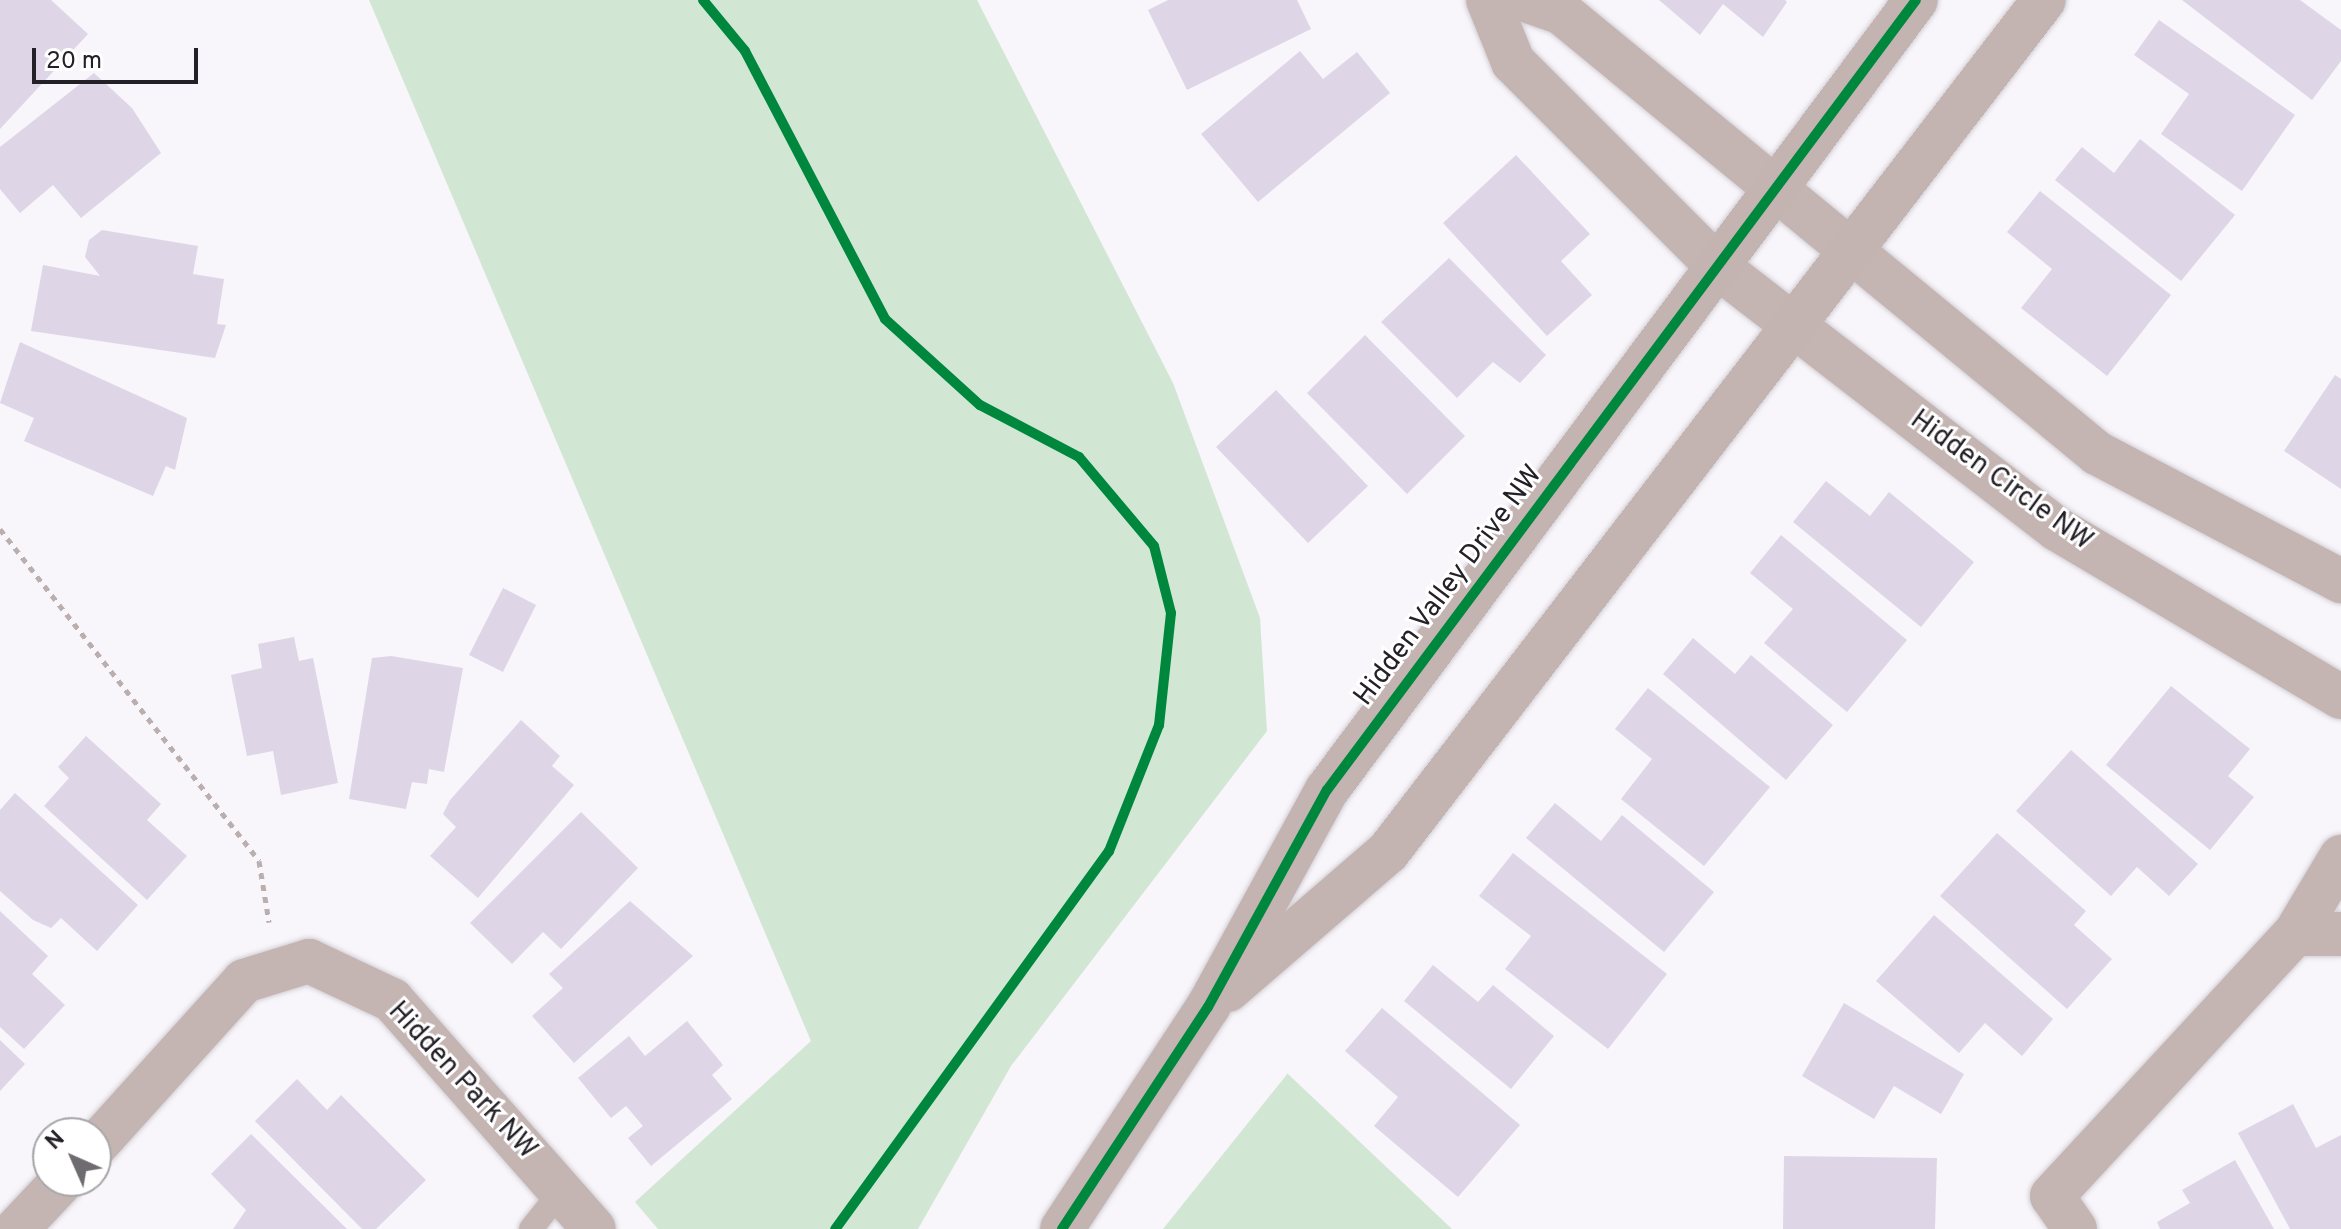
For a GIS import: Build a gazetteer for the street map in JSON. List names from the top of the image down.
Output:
{
  "streets": {
    "street": ["Hidden Circle NW", "Hidden Valley Drive NW", "Hidden Park NW"]
  },
  "crossings": [
    ["Hidden Circle NW", "Hidden Valley Drive NW"]
  ],
  "scale_bar": "20 m",
  "north": "top left"
}
